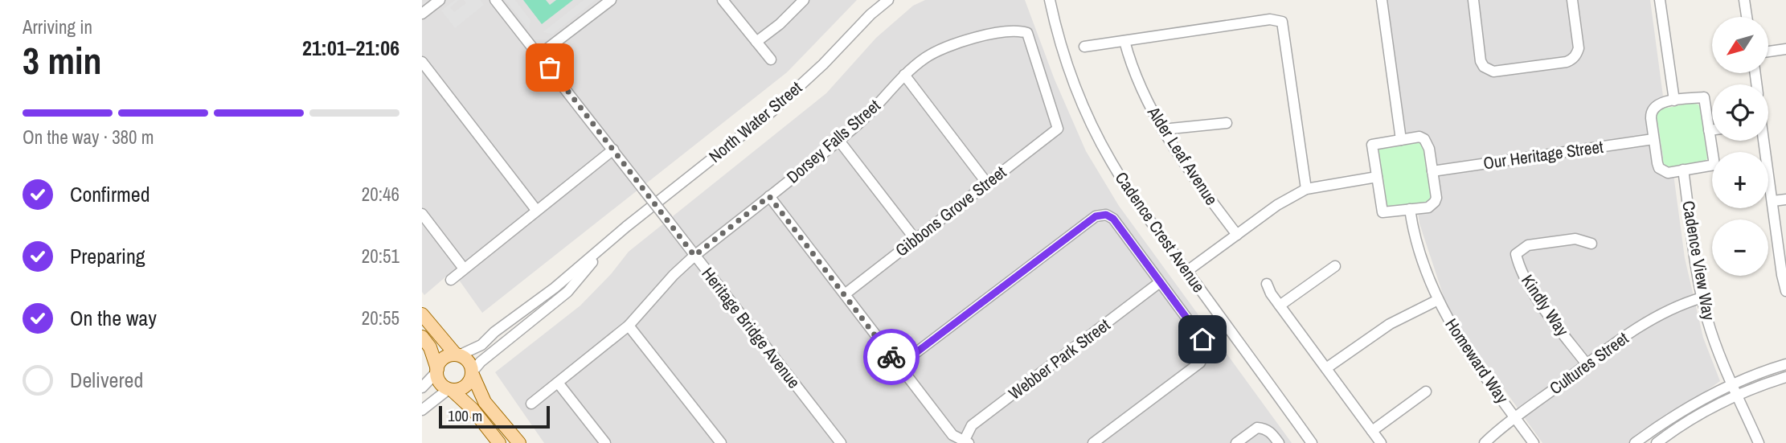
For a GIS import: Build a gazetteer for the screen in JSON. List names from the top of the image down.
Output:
{
  "streets": {
    "street": [
      "North Water Street",
      "Dorsey Falls Street",
      "Our Heritage Street",
      "Alder Leaf Avenue",
      "Gibbons Grove Street",
      "Cadence Crest Avenue",
      "Cadence View Way",
      "Kindly Way",
      "Heritage Bridge Avenue",
      "Webber Park Street",
      "Homeward Way",
      "Cultures Street"
    ]
  },
  "crossings": [
    ["Dorsey Falls Street", "Gibbons Grove Street"],
    ["Dorsey Falls Street", "Heritage Bridge Avenue"],
    ["Cadence View Way", "Cultures Street"],
    ["Kindly Way", "Cultures Street"],
    ["Homeward Way", "Cultures Street"]
  ],
  "scale_bar": "100 m",
  "north": "bottom left",
  "page": {
    "heading": ["3 min", "Arriving in", "21:01–21:06"],
    "map_buttons": ["+", "−"],
    "bar": "On the way · 380 m",
    "list": [
      ["Confirmed", "20:46"],
      ["Preparing", "20:51"],
      ["On the way", "20:55"],
      "Delivered"
    ],
    "scale": "100 m"
  }
}
